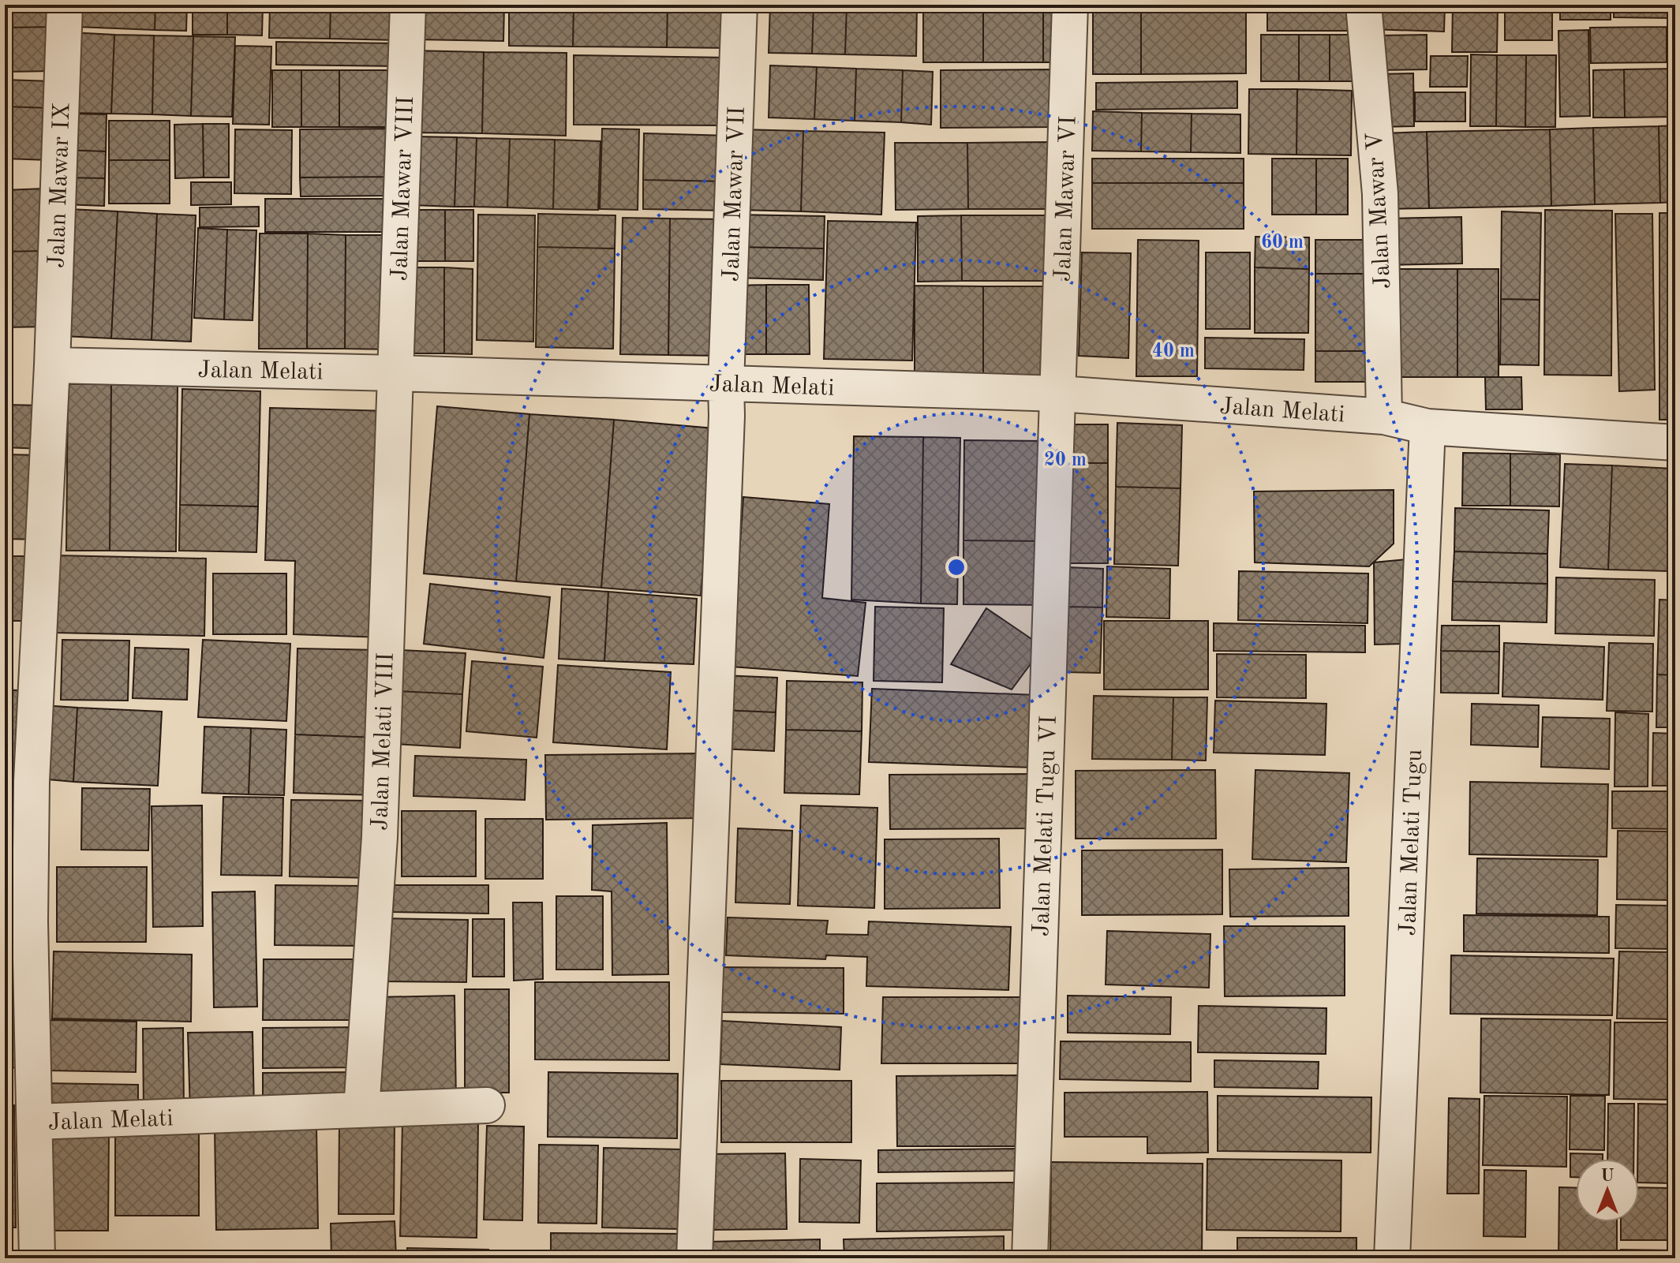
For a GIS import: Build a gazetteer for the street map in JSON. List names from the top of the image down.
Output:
{
  "streets": {
    "street": [
      "Jalan Mawar IX",
      "Jalan Mawar VIII",
      "Jalan Mawar VII",
      "Jalan Mawar VI",
      "Jalan Mawar V",
      "Jalan Melati",
      "Jalan Melati VIII",
      "Jalan Melati Tugu VI",
      "Jalan Melati Tugu"
    ]
  },
  "crossings": [
    ["Jalan Mawar IX", "Jalan Melati"],
    ["Jalan Mawar VIII", "Jalan Melati"],
    ["Jalan Mawar VIII", "Jalan Melati VIII"],
    ["Jalan Mawar VII", "Jalan Melati"],
    ["Jalan Mawar VI", "Jalan Melati"],
    ["Jalan Mawar VI", "Jalan Melati Tugu VI"],
    ["Jalan Mawar V", "Jalan Melati"],
    ["Jalan Melati", "Jalan Melati VIII"],
    ["Jalan Melati", "Jalan Melati Tugu VI"],
    ["Jalan Melati", "Jalan Melati Tugu"]
  ],
  "north": "top",
  "rings": ["60 m", "40 m", "20 m"]
}
